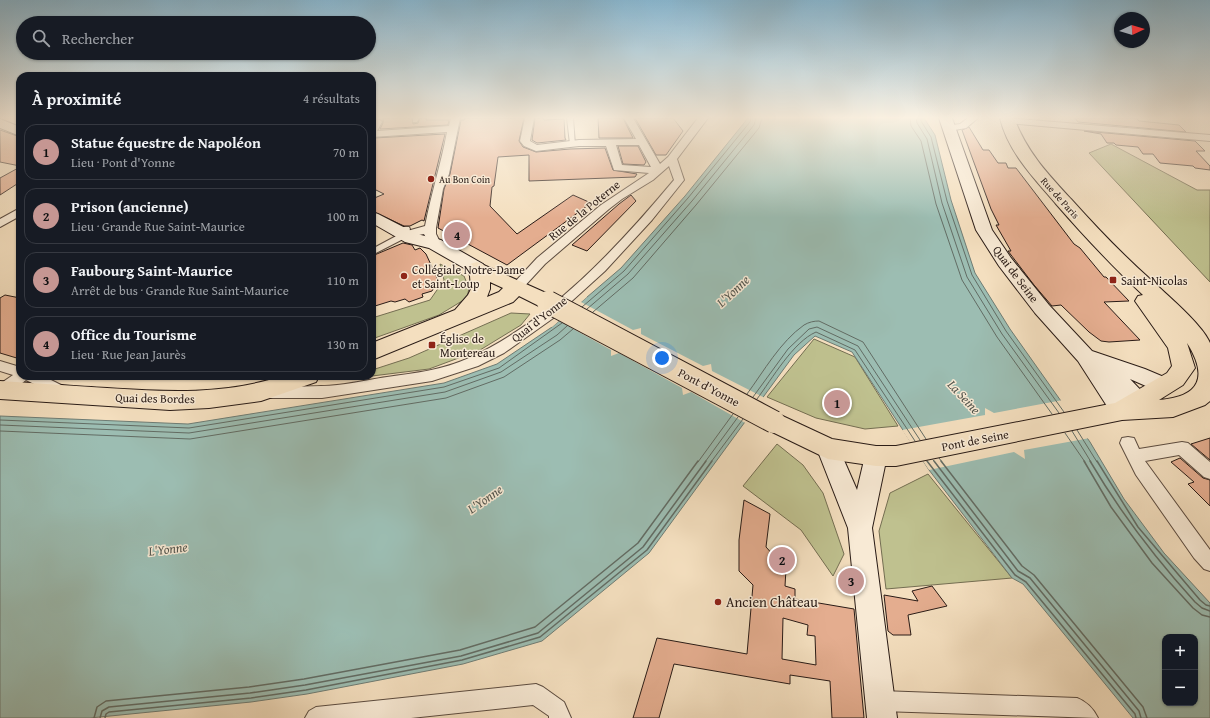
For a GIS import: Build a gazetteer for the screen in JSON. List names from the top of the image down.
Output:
{
  "streets": {
    "main road": [
      "Rue de Paris",
      "Quai de Seine",
      "Pont d'Yonne",
      "Quai des Bordes",
      "Pont de Seine"
    ],
    "street": ["Rue de la Poterne", "Quai d'Yonne"]
  },
  "crossings": [
    ["Rue de la Poterne", "Quai d'Yonne"],
    ["Rue de la Poterne", "Pont d'Yonne"],
    ["Quai de Seine", "Pont de Seine"],
    ["Quai d'Yonne", "Quai des Bordes"],
    ["Pont d'Yonne", "Pont de Seine"]
  ],
  "water": ["L'Yonne", "La Seine"],
  "places": {
    "other": ["Au Bon Coin", "Collégiale Notre-Dame et Saint-Loup", "Ancien Château"],
    "transit": ["Saint-Nicolas", "Église de Montereau"]
  },
  "north": "right",
  "page": {
    "search": "Rechercher",
    "heading": ["À proximité", "4 résultats"],
    "list": [
      {
        "mark": "1",
        "name": "Statue équestre de Napoléon",
        "note": "Lieu · Pont d'Yonne",
        "value": "70 m"
      },
      {
        "mark": "2",
        "name": "Prison (ancienne)",
        "note": "Lieu · Grande Rue Saint-Maurice",
        "value": "100 m"
      },
      {
        "mark": "3",
        "name": "Faubourg Saint-Maurice",
        "note": "Arrêt de bus · Grande Rue Saint-Maurice",
        "value": "110 m"
      },
      {
        "mark": "4",
        "name": "Office du Tourisme",
        "note": "Lieu · Rue Jean Jaurès",
        "value": "130 m"
      }
    ],
    "pins": [
      "4",
      "1",
      "2",
      "3"
    ],
    "map_buttons": ["+", "−"]
  }
}
